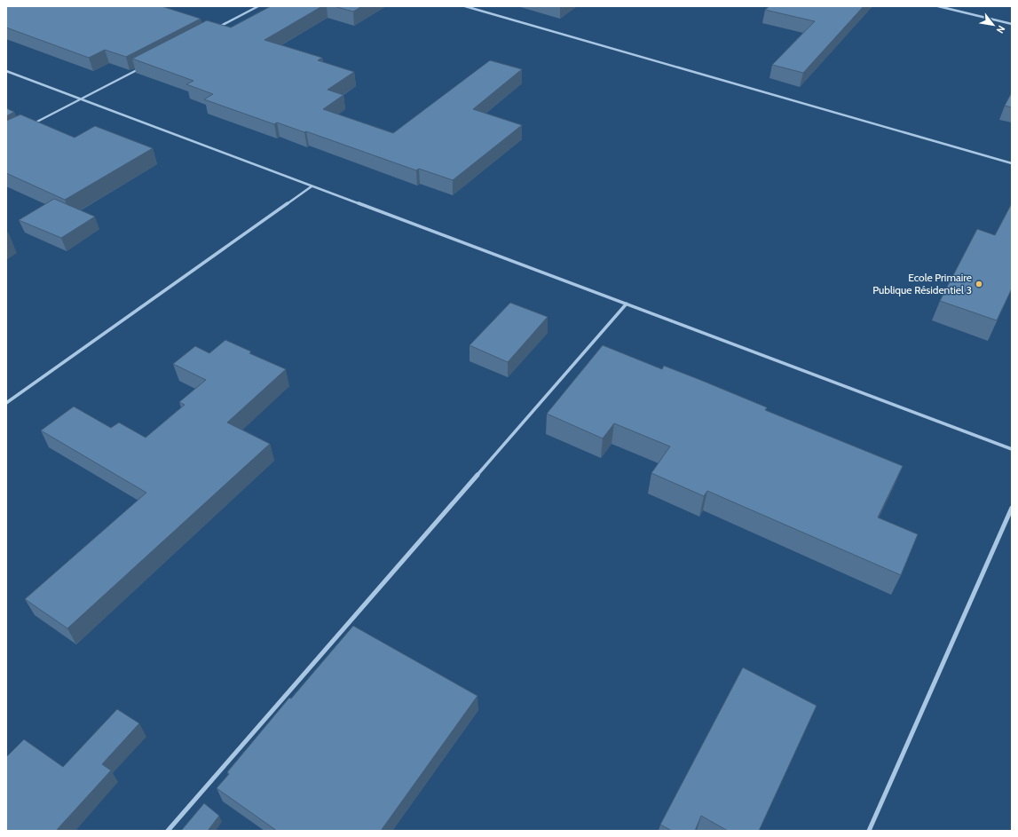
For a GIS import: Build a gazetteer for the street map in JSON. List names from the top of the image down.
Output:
{
  "places": ["Ecole Primaire Publique Résidentiel 3"],
  "north": "bottom right"
}
